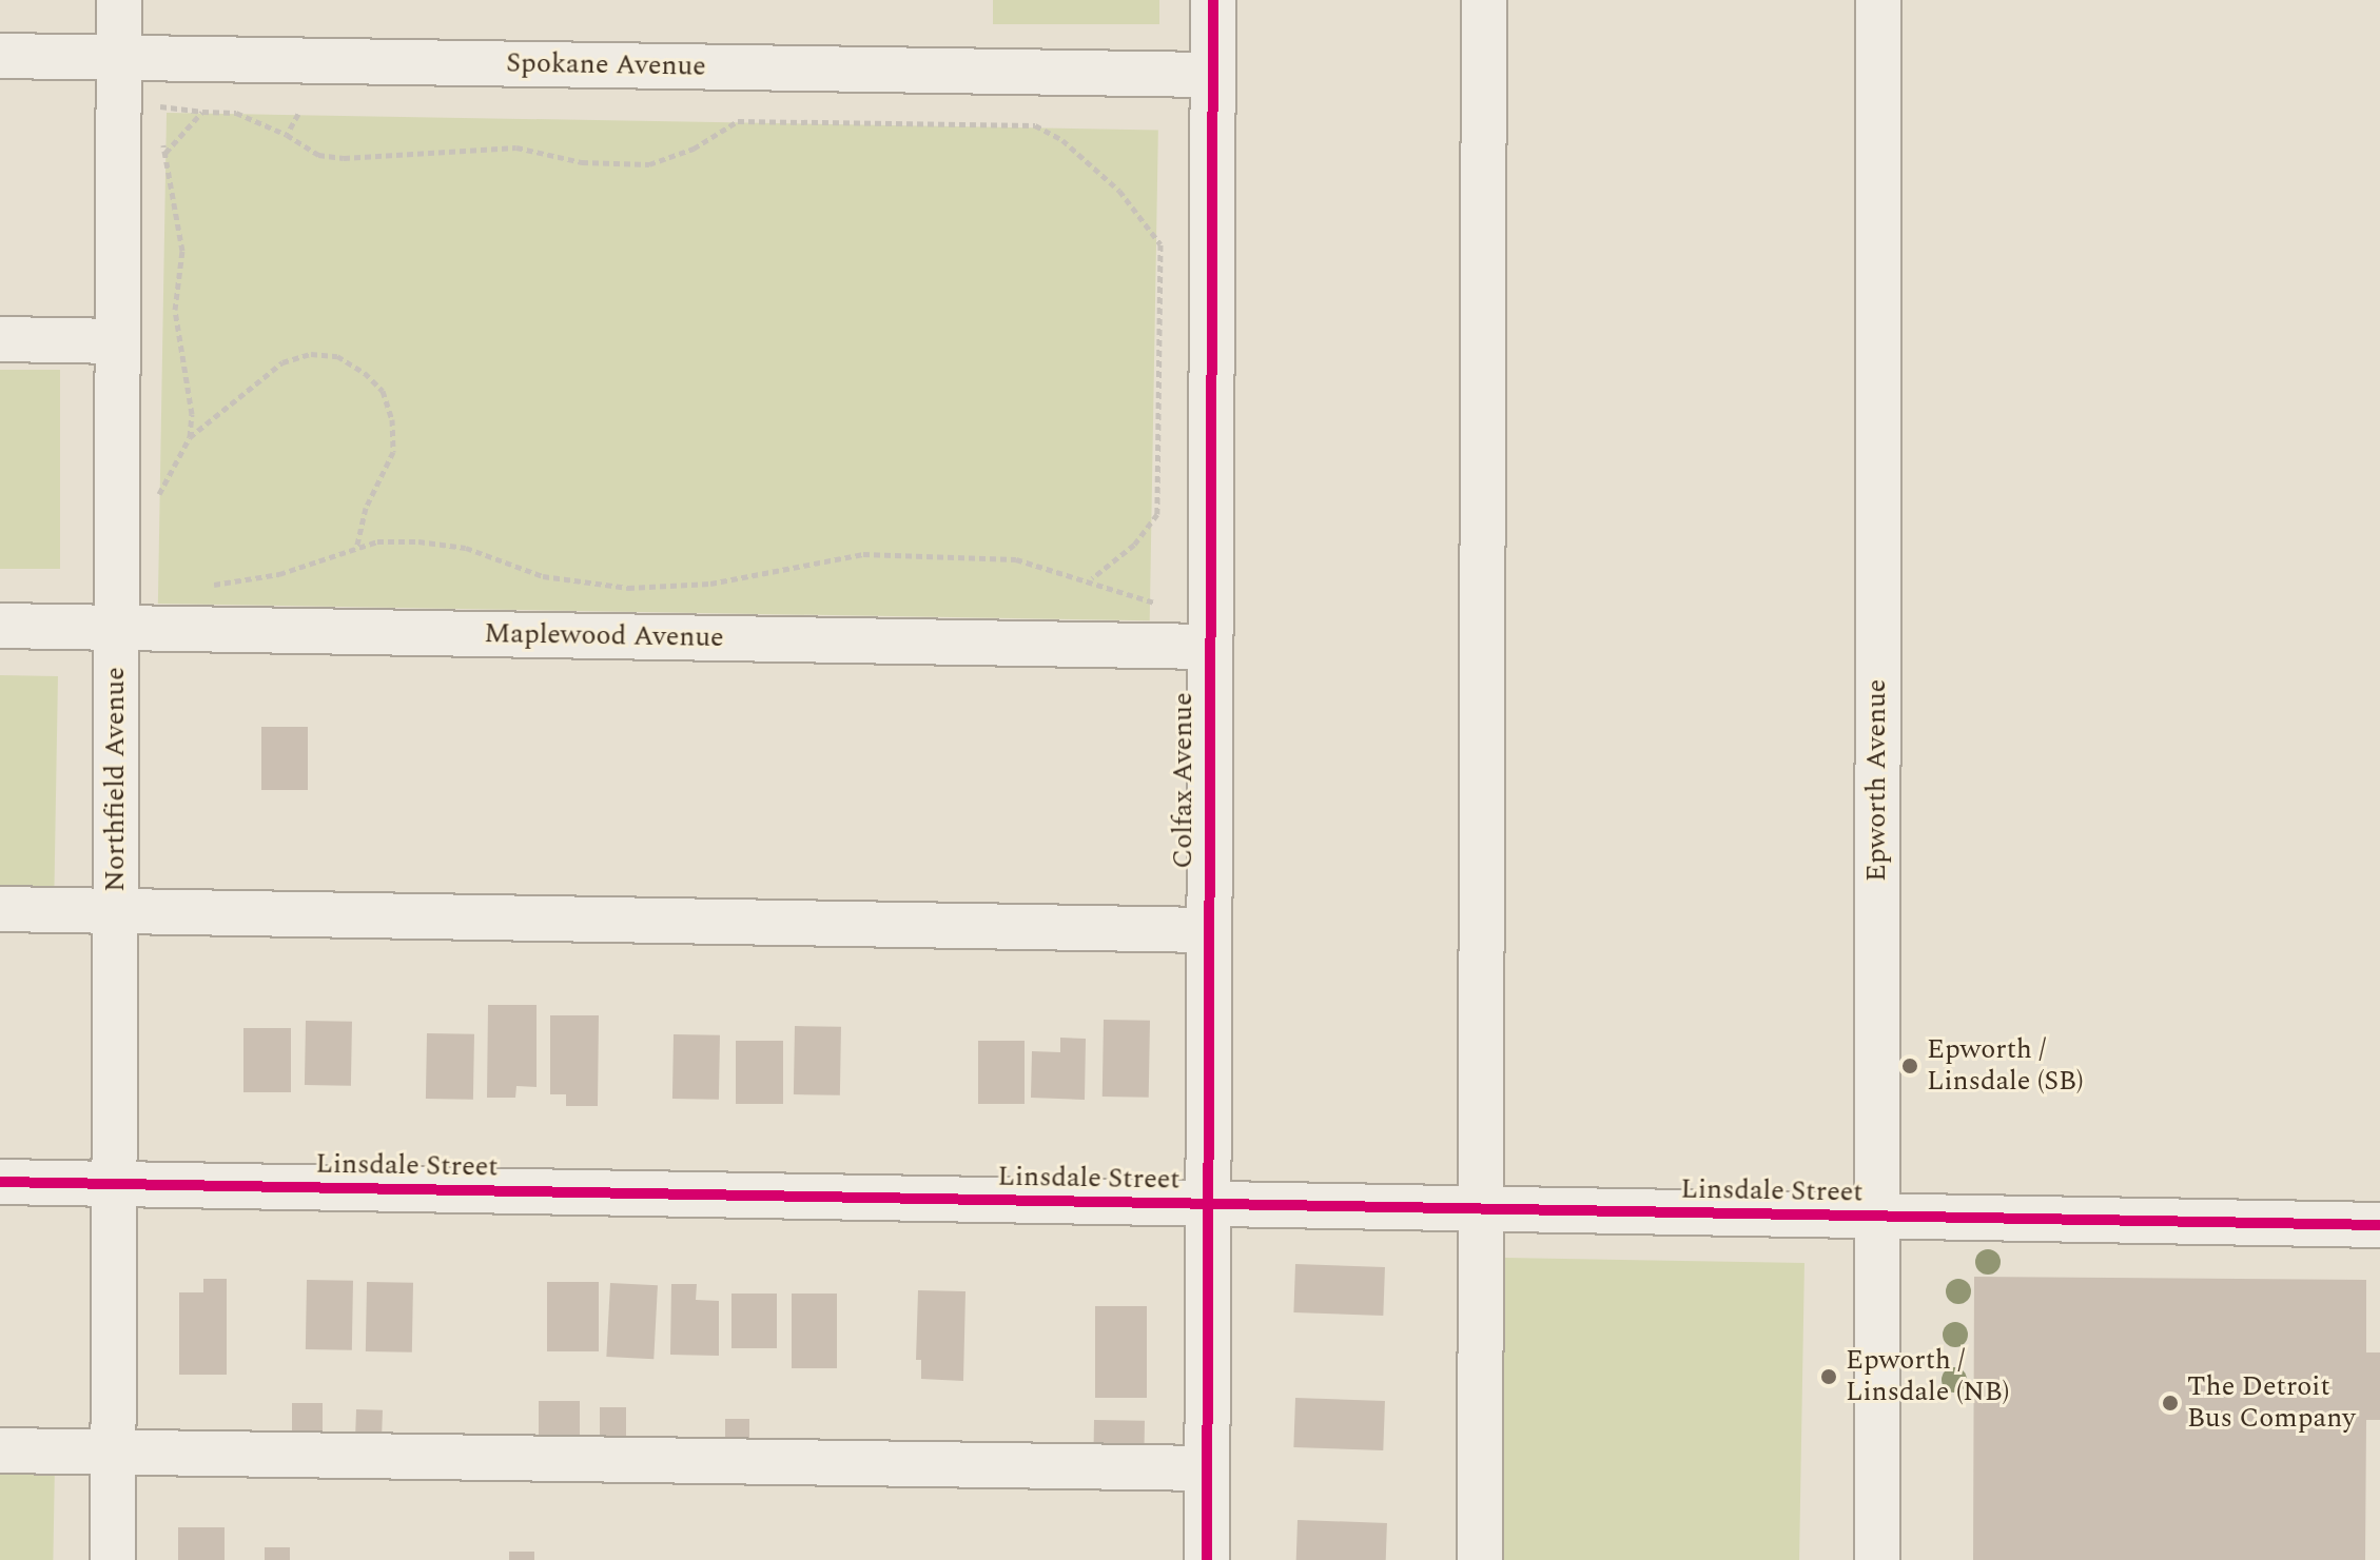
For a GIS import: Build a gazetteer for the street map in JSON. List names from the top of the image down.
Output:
{
  "streets": {
    "street": [
      "Spokane Avenue",
      "Maplewood Avenue",
      "Northfield Avenue",
      "Colfax Avenue",
      "Epworth Avenue",
      "Linsdale Street"
    ]
  },
  "crossings": [
    ["Spokane Avenue", "Northfield Avenue"],
    ["Spokane Avenue", "Colfax Avenue"],
    ["Maplewood Avenue", "Northfield Avenue"],
    ["Maplewood Avenue", "Colfax Avenue"],
    ["Northfield Avenue", "Linsdale Street"],
    ["Colfax Avenue", "Linsdale Street"],
    ["Epworth Avenue", "Linsdale Street"]
  ],
  "places": ["Epworth / Linsdale (SB)", "Epworth / Linsdale (NB)", "The Detroit Bus Company"]
}
